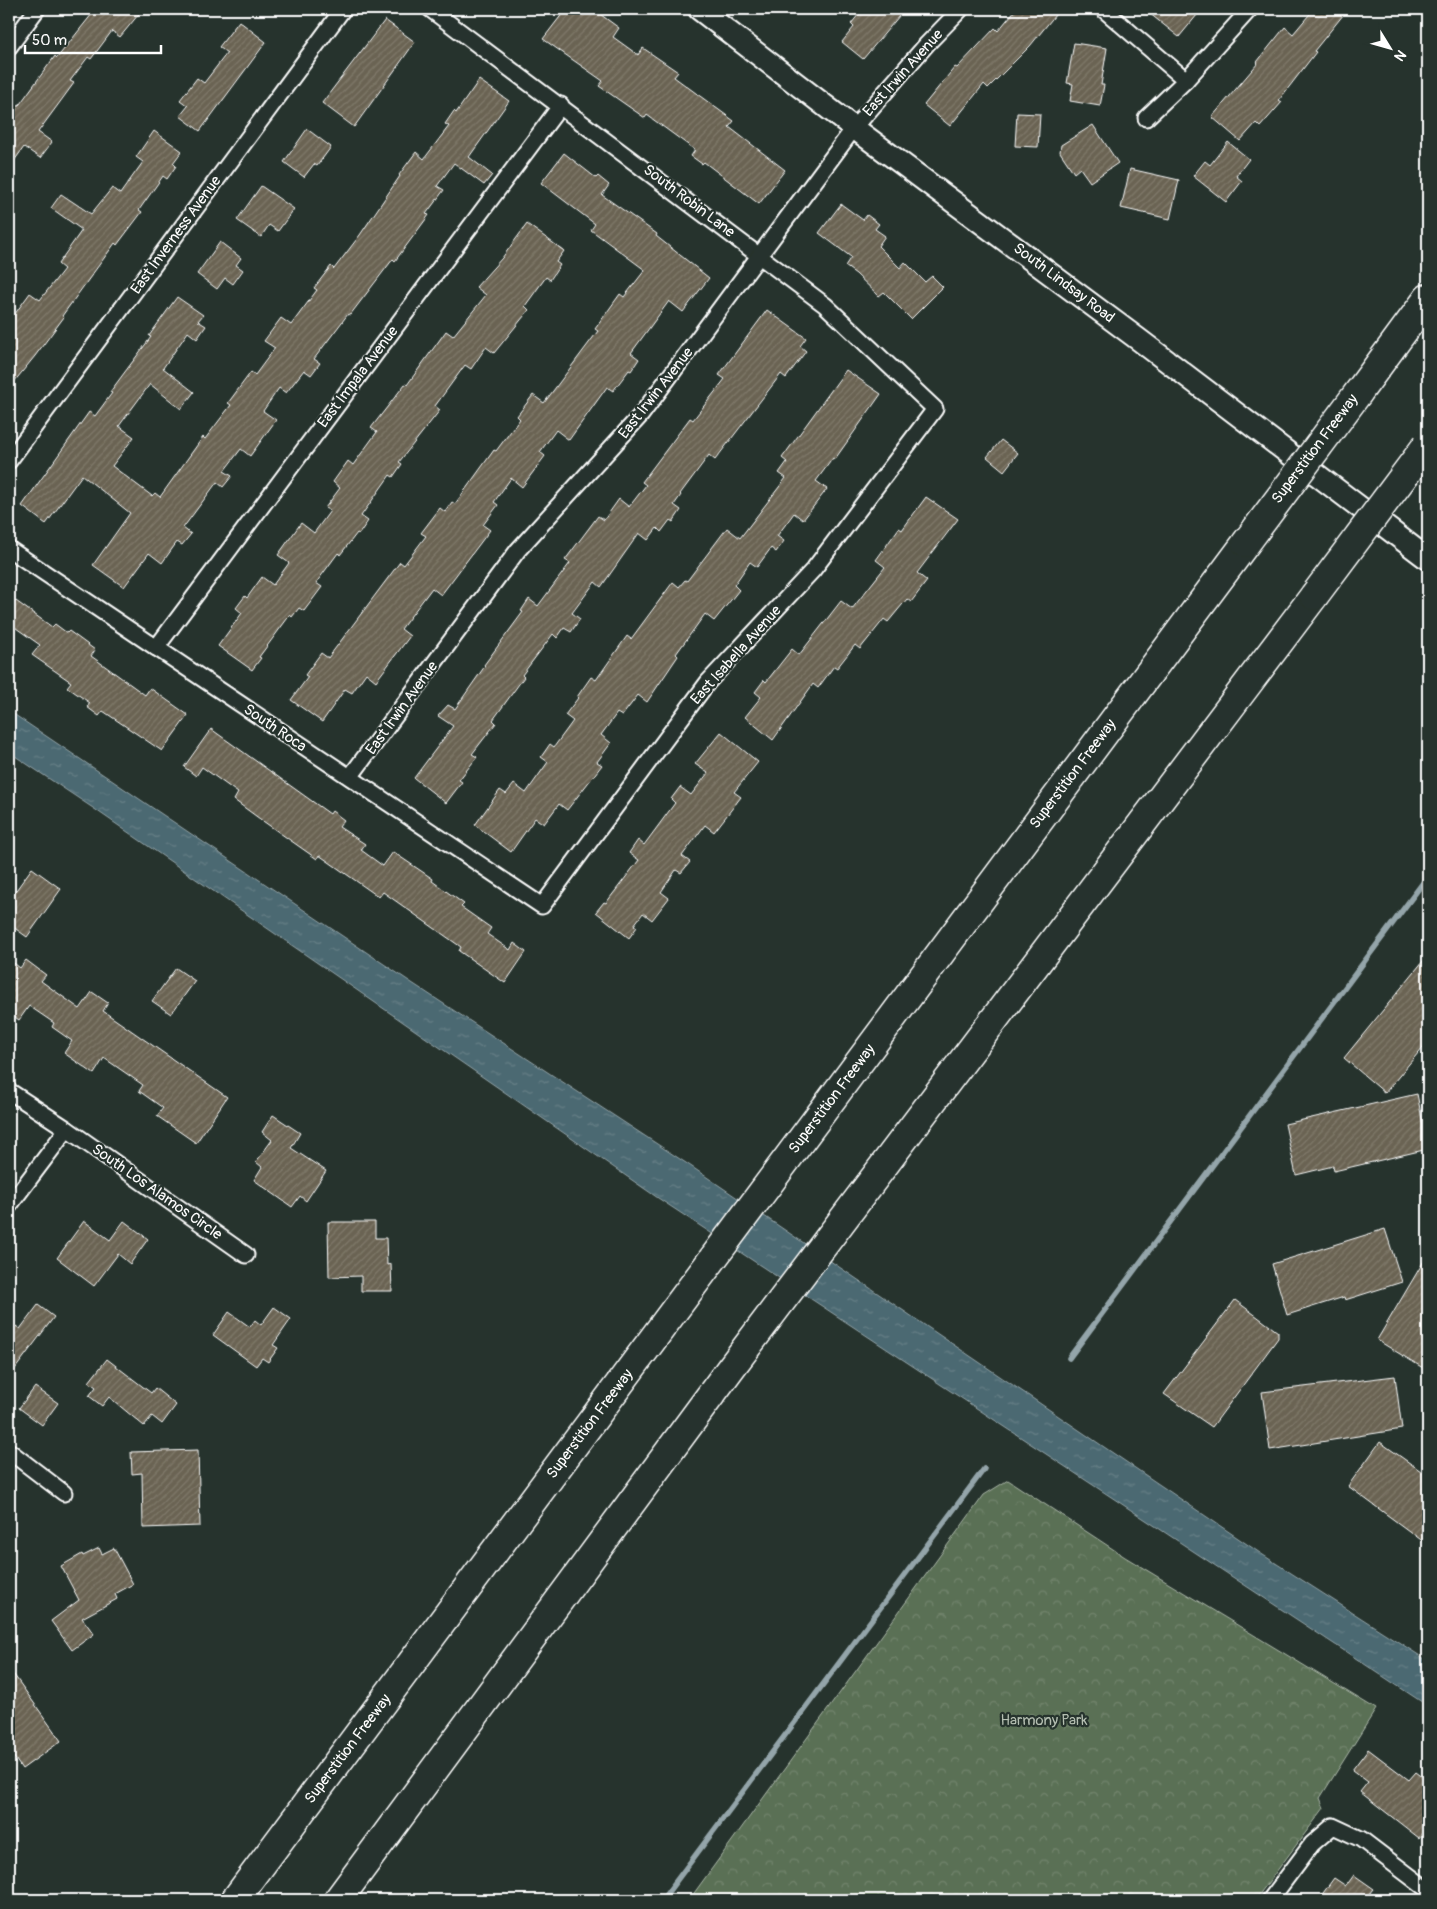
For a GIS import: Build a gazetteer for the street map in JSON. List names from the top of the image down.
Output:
{
  "streets": {
    "highway": ["Superstition Freeway"],
    "main road": ["South Lindsay Road"],
    "street": [
      "East Irwin Avenue",
      "South Robin Lane",
      "East Inverness Avenue",
      "East Impala Avenue",
      "East Isabella Avenue",
      "South Roca",
      "South Los Alamos Circle"
    ]
  },
  "crossings": [
    ["East Irwin Avenue", "South Robin Lane"],
    ["East Irwin Avenue", "South Lindsay Road"],
    ["East Irwin Avenue", "South Roca"],
    ["South Robin Lane", "East Impala Avenue"],
    ["South Robin Lane", "East Isabella Avenue"],
    ["East Impala Avenue", "South Roca"],
    ["East Isabella Avenue", "South Roca"]
  ],
  "parks": ["Harmony Park"],
  "scale_bar": "50 m",
  "north": "bottom right"
}
